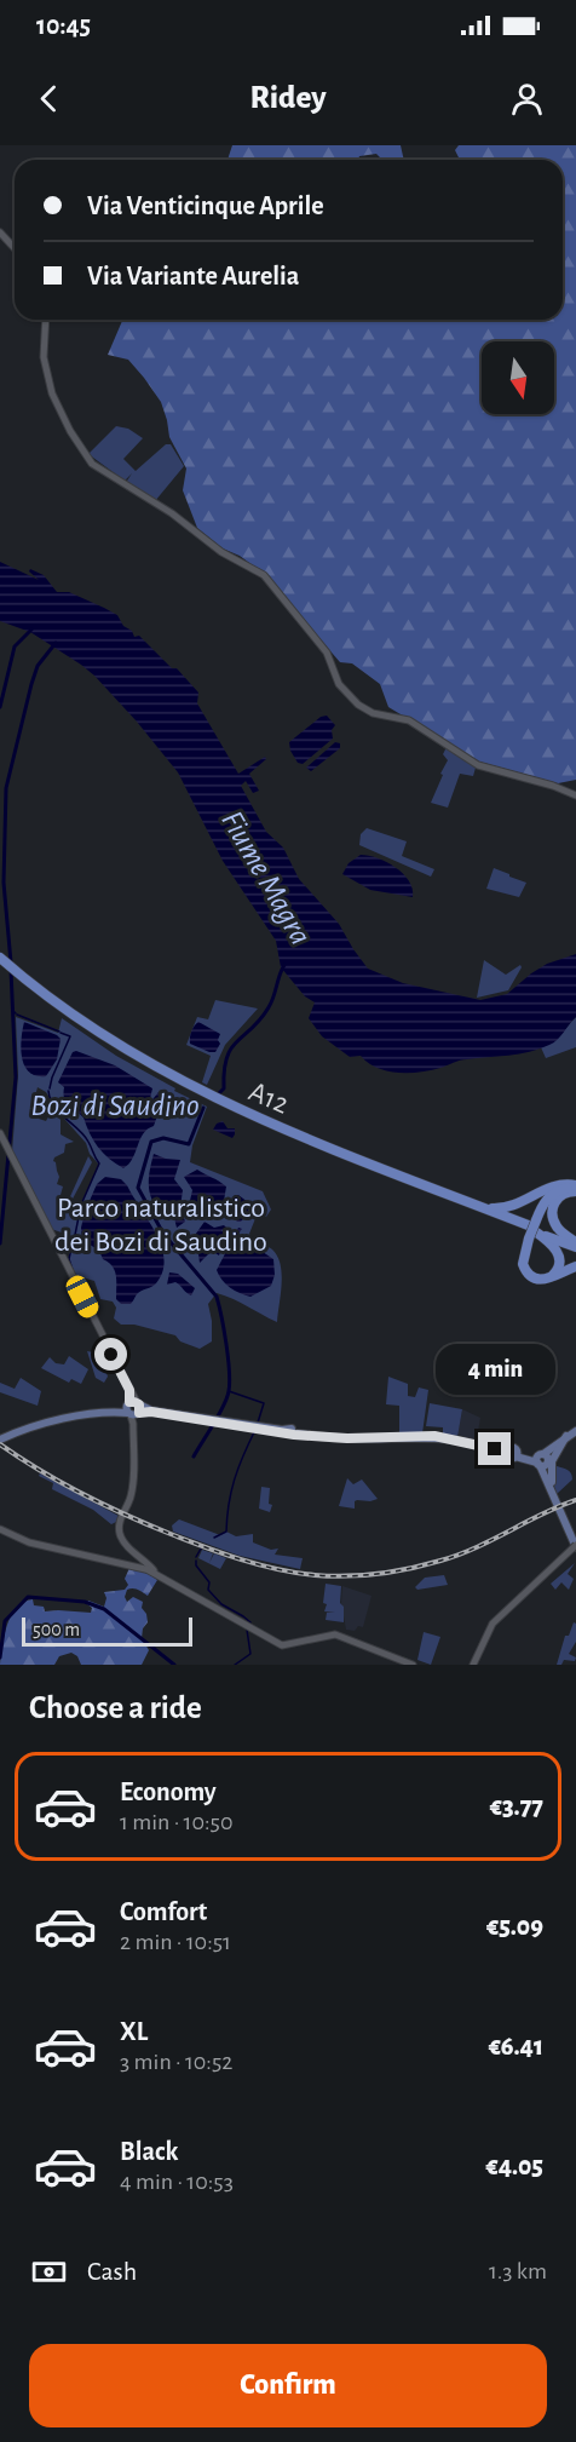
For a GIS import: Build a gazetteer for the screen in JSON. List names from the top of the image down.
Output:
{
  "streets": {
    "highway": ["A12"]
  },
  "water": ["Fiume Magra", "Bozi di Saudino"],
  "parks": ["Parco naturalistico dei Bozi di Saudino"],
  "scale_bar": "500 m",
  "north": "bottom",
  "page": {
    "status": "10:45",
    "header": "Ridey",
    "banner": ["Via Venticinque Aprile", "Via Variante Aurelia"],
    "bubble": "4 min",
    "scale": "500 m",
    "heading": "Choose a ride",
    "list": [
      {
        "name": "Economy",
        "note": "1 min · 10:50",
        "value": "€3.77"
      },
      {
        "name": "Comfort",
        "note": "2 min · 10:51",
        "value": "€5.09"
      },
      {
        "name": "XL",
        "note": "3 min · 10:52",
        "value": "€6.41"
      },
      {
        "name": "Black",
        "note": "4 min · 10:53",
        "value": "€4.05"
      }
    ],
    "pay": ["Cash", "1.3 km"],
    "buttons": "Confirm"
  }
}
